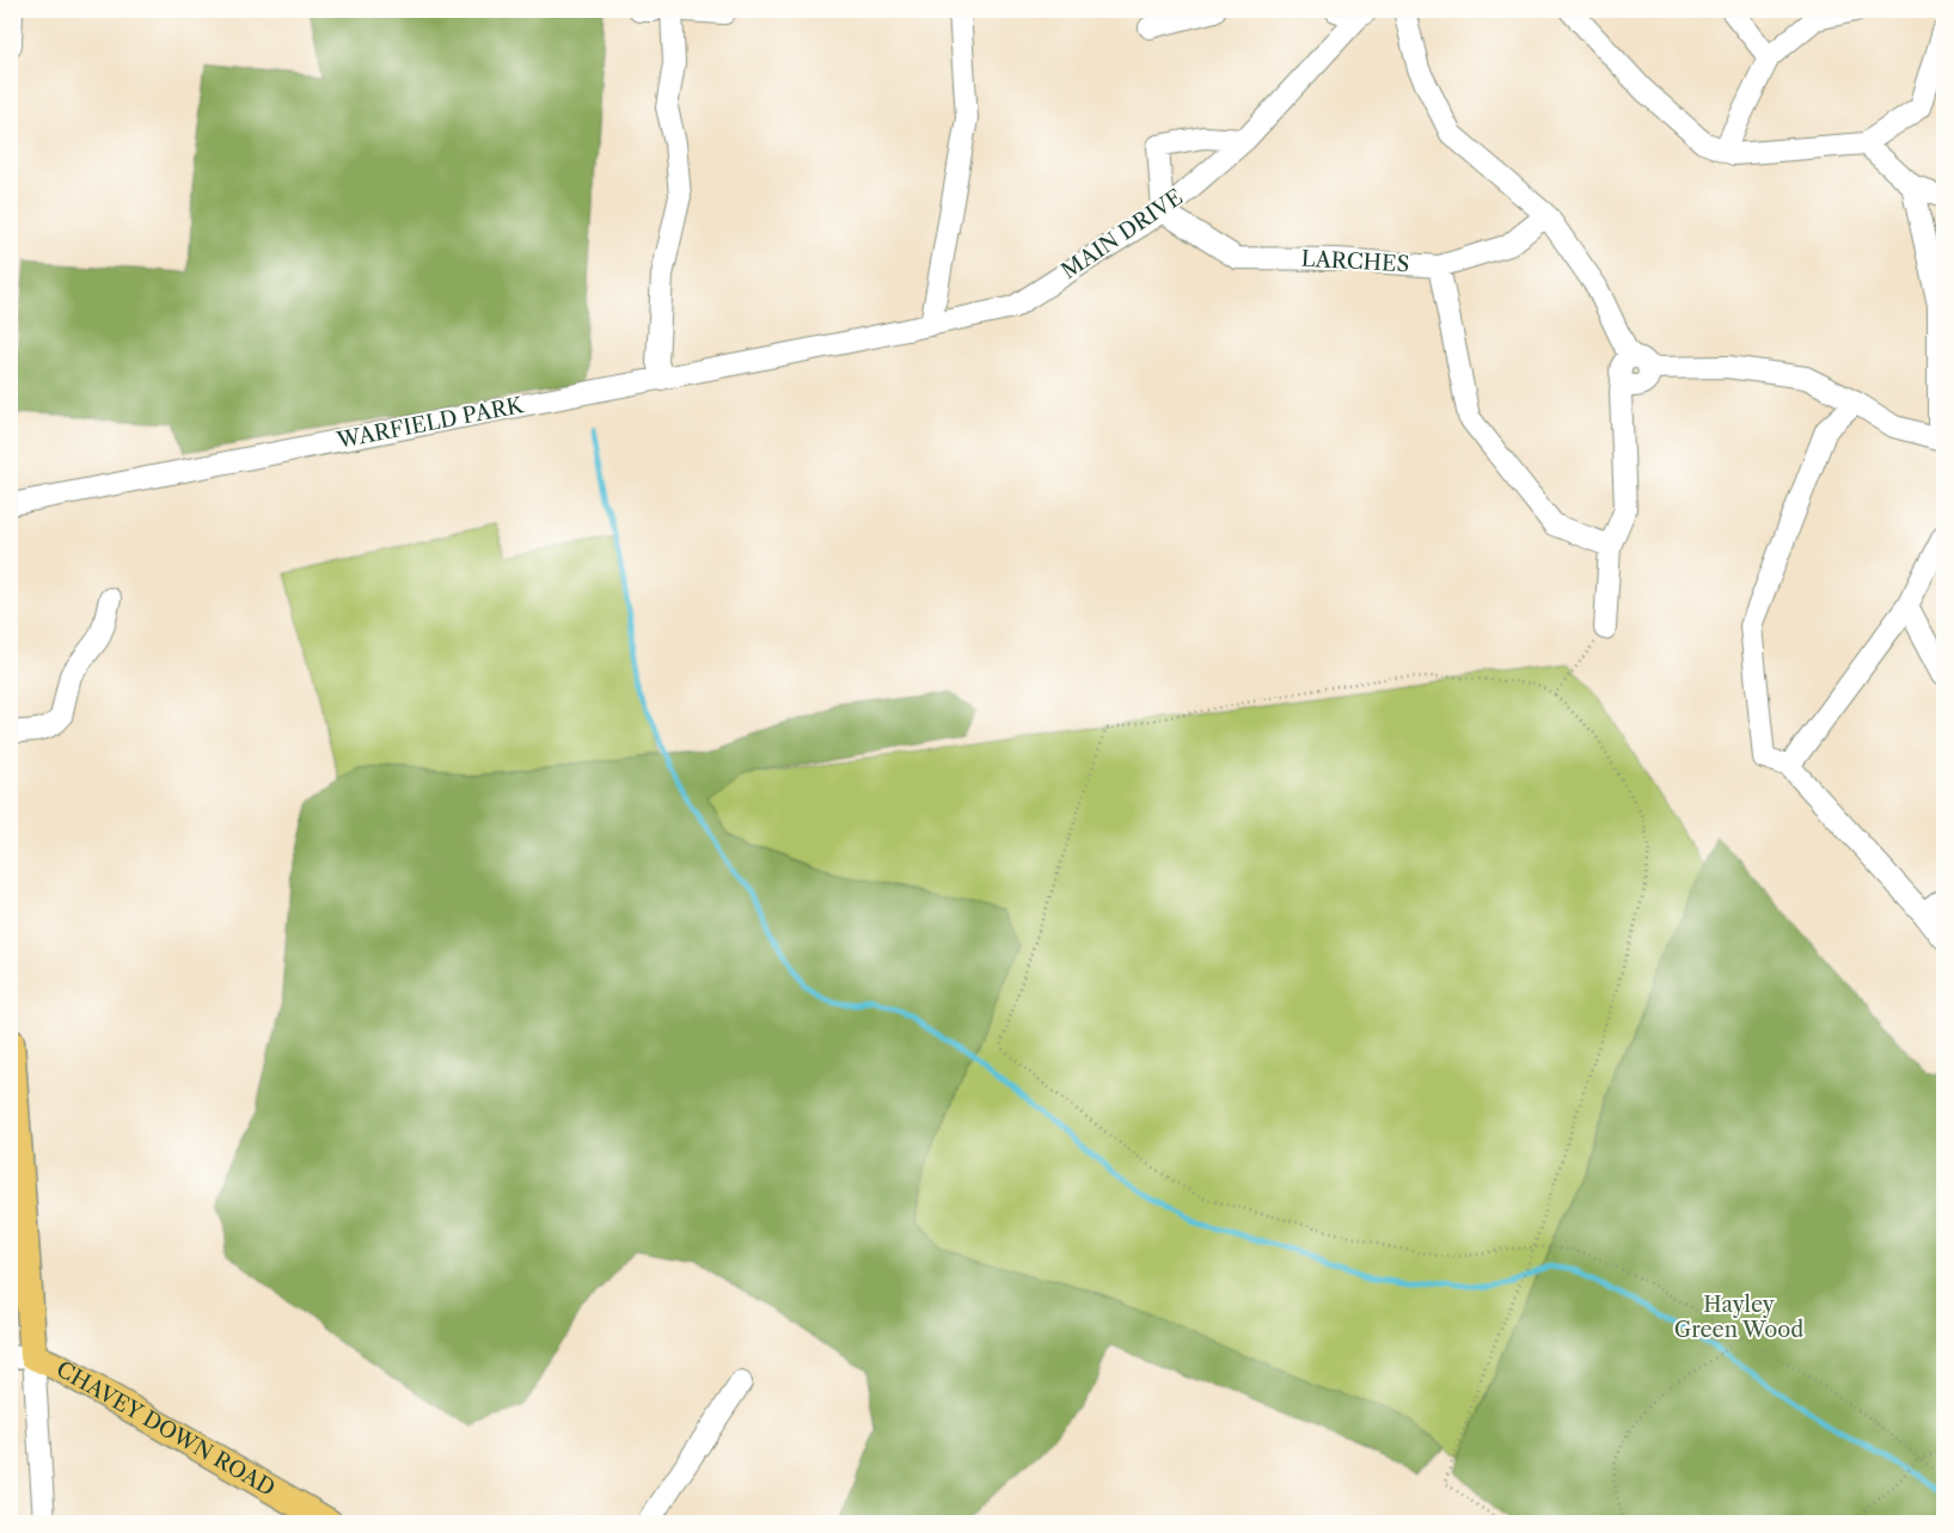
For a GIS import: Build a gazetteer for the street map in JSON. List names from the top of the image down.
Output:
{
  "streets": {
    "main road": ["CHAVEY DOWN ROAD"],
    "street": ["MAIN DRIVE", "LARCHES", "WARFIELD PARK"]
  },
  "crossings": [
    ["MAIN DRIVE", "LARCHES"],
    ["MAIN DRIVE", "WARFIELD PARK"]
  ],
  "parks": ["Hayley Green Wood"]
}
